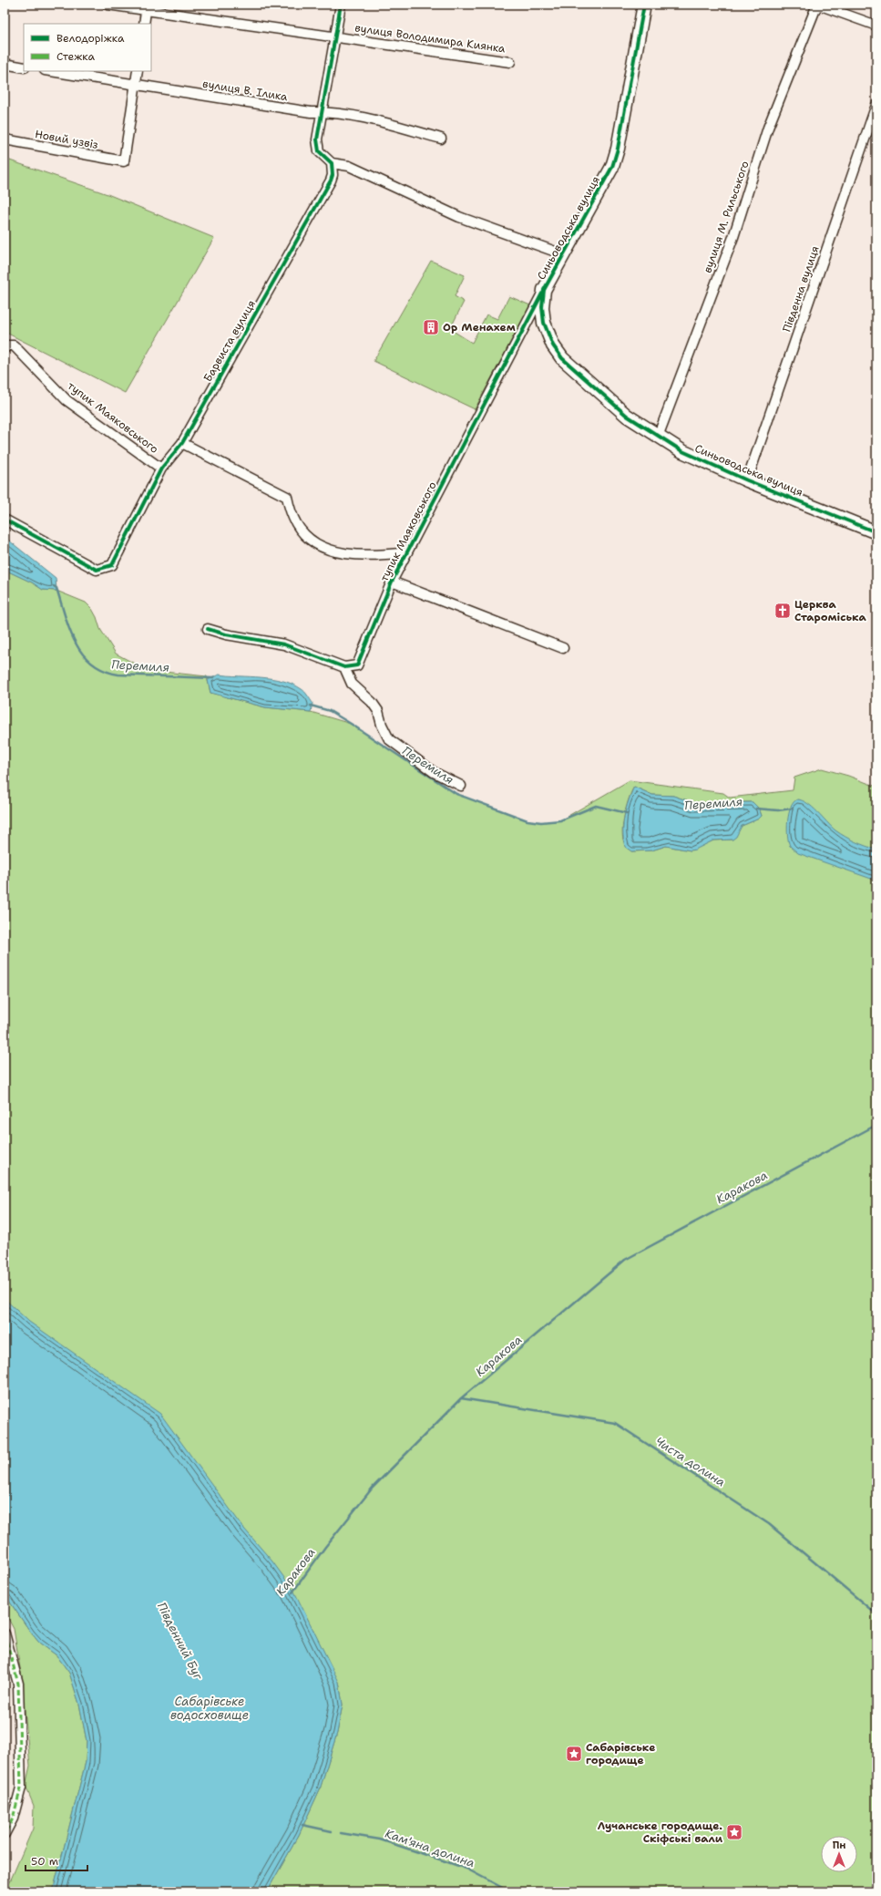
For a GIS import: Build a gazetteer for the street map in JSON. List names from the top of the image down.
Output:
{
  "streets": {
    "street": [
      "вулиця Володимира Киянка",
      "вулиця В. Ілика",
      "Новий узвіз",
      "вулиця М. Рильського",
      "Синьоводська вулиця",
      "Південна вулиця",
      "Барвиста вулиця",
      "тупик Маяковського"
    ]
  },
  "crossings": [
    ["вулиця В. Ілика", "Новий узвіз"],
    ["вулиця М. Рильського", "Синьоводська вулиця"],
    ["Синьоводська вулиця", "Південна вулиця"],
    ["Синьоводська вулиця", "тупик Маяковського"],
    ["Барвиста вулиця", "тупик Маяковського"]
  ],
  "water": [
    "Перемиля",
    "Каракова",
    "Чиста долина",
    "Південний Буг",
    "Сабарівське водосховище",
    "Кам'яна долина"
  ],
  "places": {
    "building": ["Ор Менахем"],
    "church": ["Церква Староміська"],
    "place": ["Сабарівське городище", "Лучанське городище. Скіфські вали"]
  },
  "legend": ["Велодоріжка", "Стежка"],
  "scale_bar": "50 m",
  "north": "top"
}
